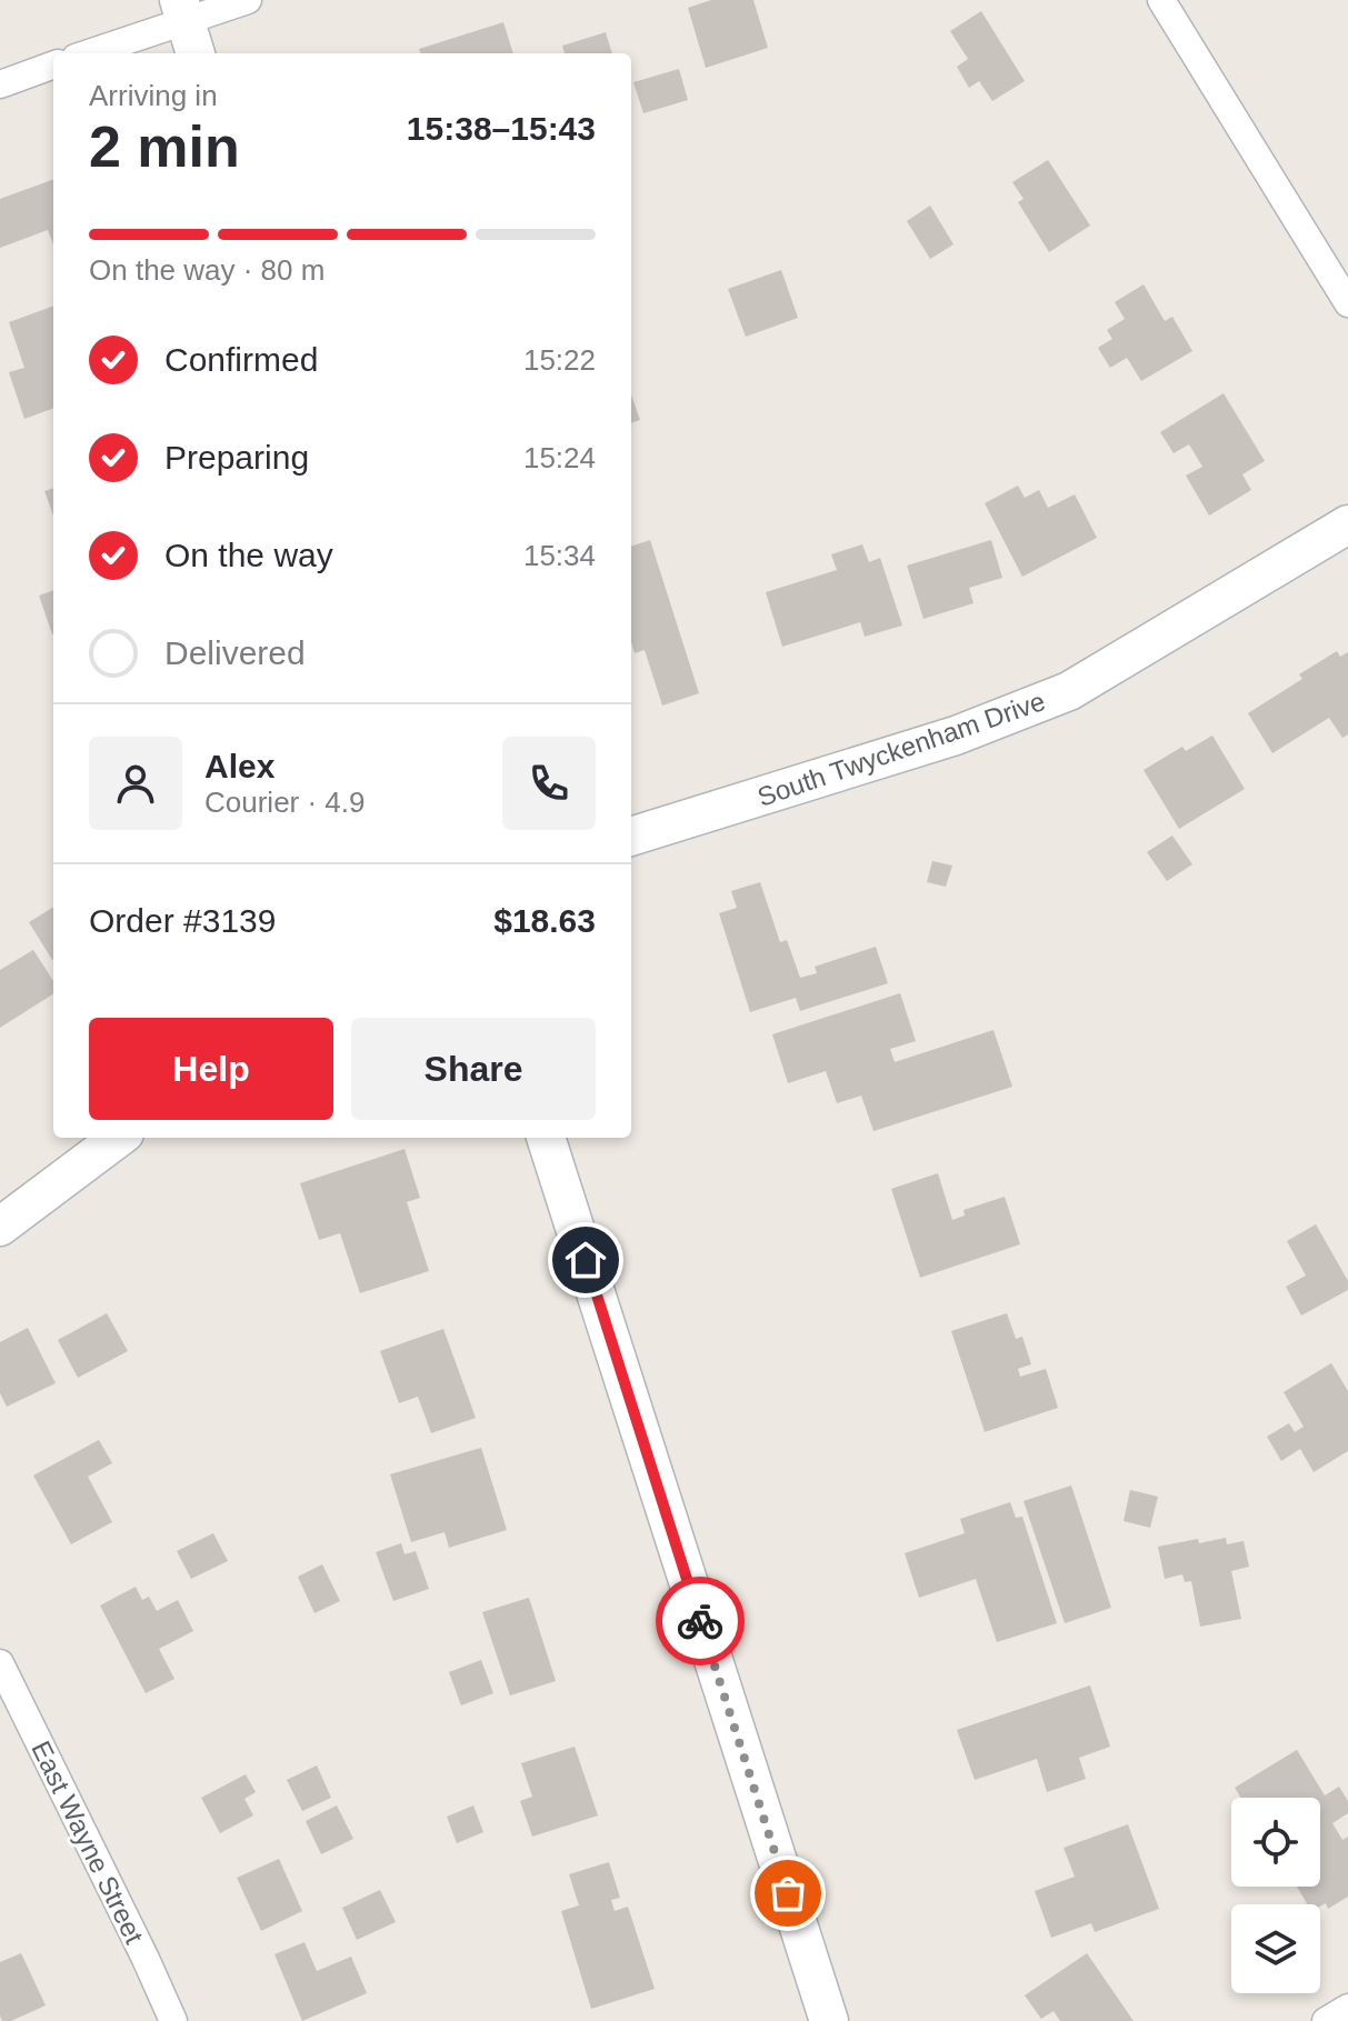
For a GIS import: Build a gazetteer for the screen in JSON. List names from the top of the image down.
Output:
{
  "streets": {
    "street": ["South Twyckenham Drive", "East Wayne Street"]
  },
  "page": {
    "heading": ["2 min", "Arriving in", "15:38–15:43"],
    "panel": [
      "Alex",
      "Courier · 4.9",
      "Order #3139",
      "$18.63"
    ],
    "bar": "On the way · 80 m",
    "list": [
      ["Confirmed", "15:22"],
      ["Preparing", "15:24"],
      ["On the way", "15:34"],
      "Delivered"
    ],
    "buttons": ["Help", "Share"]
  }
}
